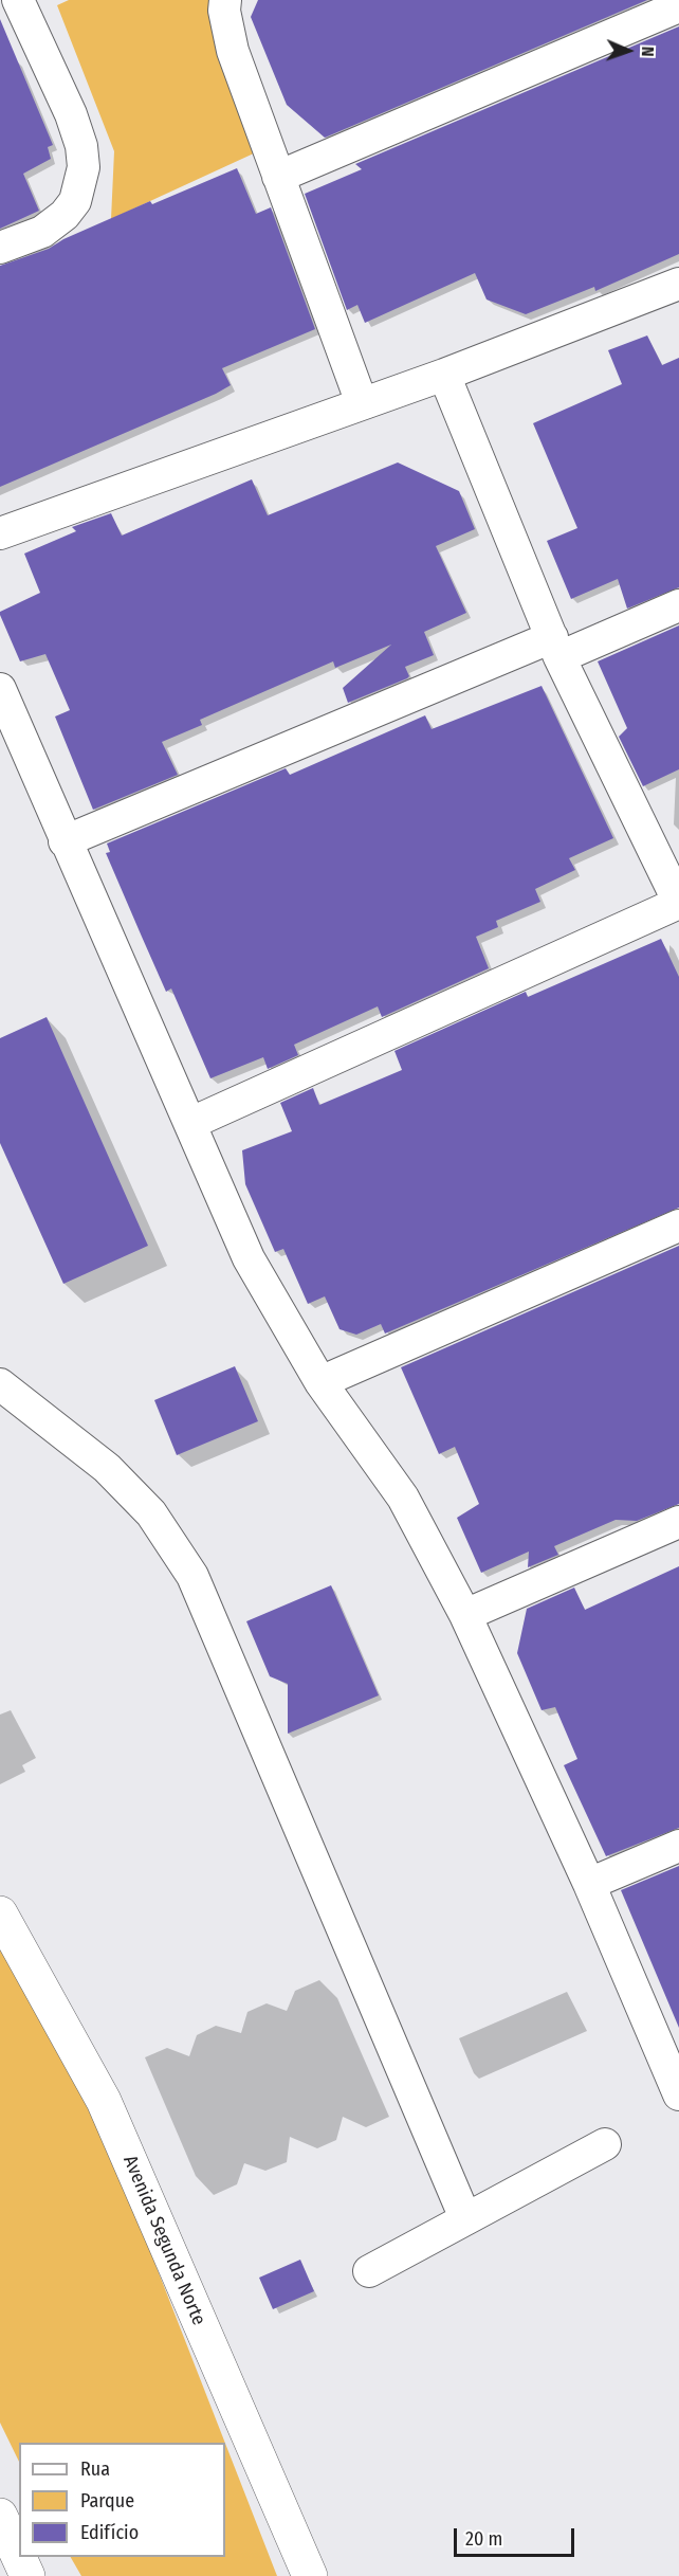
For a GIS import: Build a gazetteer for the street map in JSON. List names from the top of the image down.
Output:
{
  "streets": {
    "main road": ["Avenida Segunda Norte"]
  },
  "legend": ["Rua", "Parque", "Edifício"],
  "scale_bar": "20 m",
  "north": "right"
}
